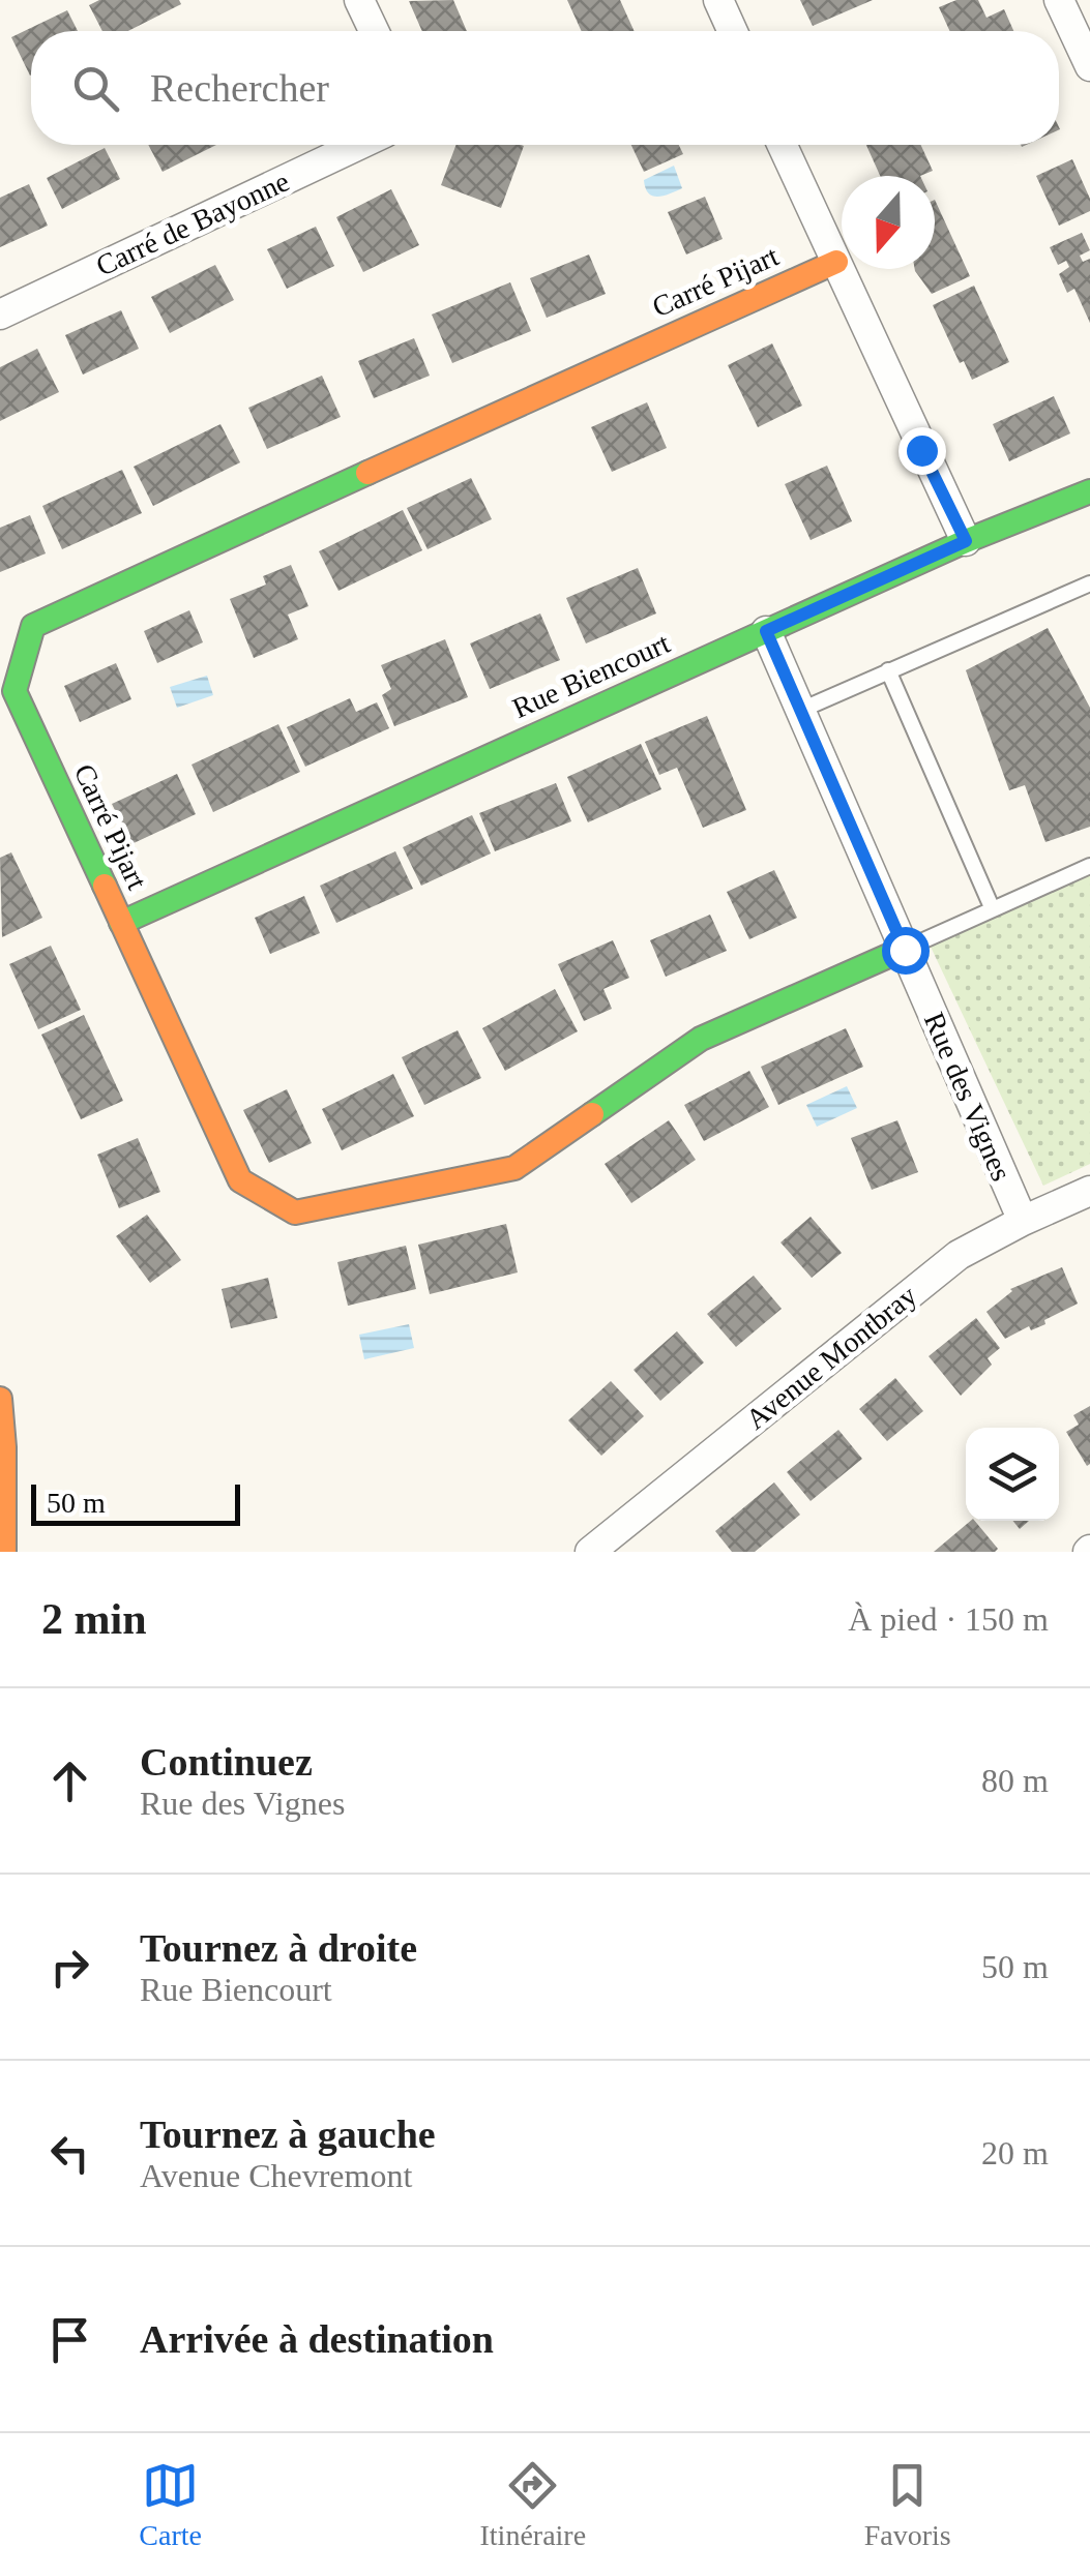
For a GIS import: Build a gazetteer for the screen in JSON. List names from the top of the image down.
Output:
{
  "streets": {
    "main road": ["Carré Pijart", "Rue Biencourt"],
    "street": ["Carré de Bayonne", "Rue des Vignes", "Avenue Montbray"]
  },
  "crossings": [
    ["Carré Pijart", "Rue Biencourt"],
    ["Carré Pijart", "Rue des Vignes"],
    ["Rue Biencourt", "Rue des Vignes"],
    ["Rue des Vignes", "Avenue Montbray"]
  ],
  "scale_bar": "50 m",
  "north": "bottom",
  "page": {
    "search": "Rechercher",
    "scale": "50 m",
    "heading": ["2 min", "À pied · 150 m"],
    "list": [
      ["Continuez", "Rue des Vignes", "80 m"],
      ["Tournez à droite", "Rue Biencourt", "50 m"],
      ["Tournez à gauche", "Avenue Chevremont", "20 m"],
      "Arrivée à destination"
    ],
    "nav": ["Carte", "Itinéraire", "Favoris"]
  }
}
